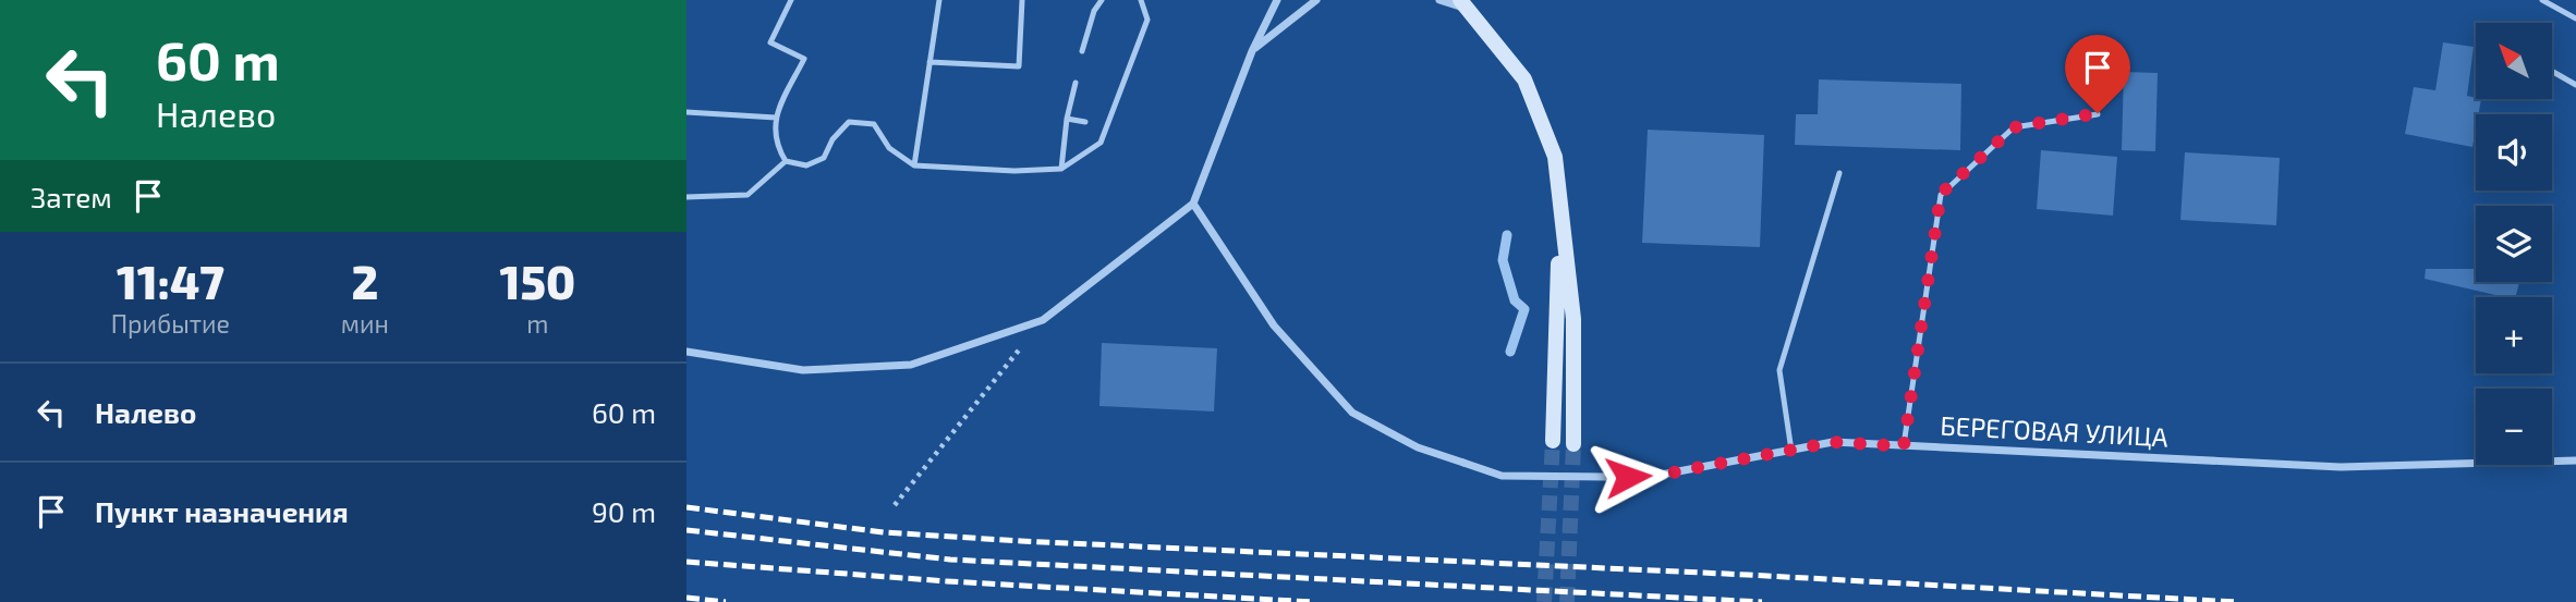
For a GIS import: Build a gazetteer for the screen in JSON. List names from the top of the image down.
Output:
{
  "streets": {
    "street": ["БЕРЕГОВАЯ УЛИЦА"]
  },
  "north": "top left",
  "page": {
    "turn": ["60 m", "Налево"],
    "map_buttons": ["+", "−"],
    "then": "Затем",
    "eta": [
      "11:47",
      "Прибытие",
      "2",
      "мин",
      "150",
      "m"
    ],
    "list": [
      {
        "name": "Налево",
        "value": "60 m"
      },
      {
        "name": "Пункт назначения",
        "value": "90 m"
      }
    ]
  }
}
